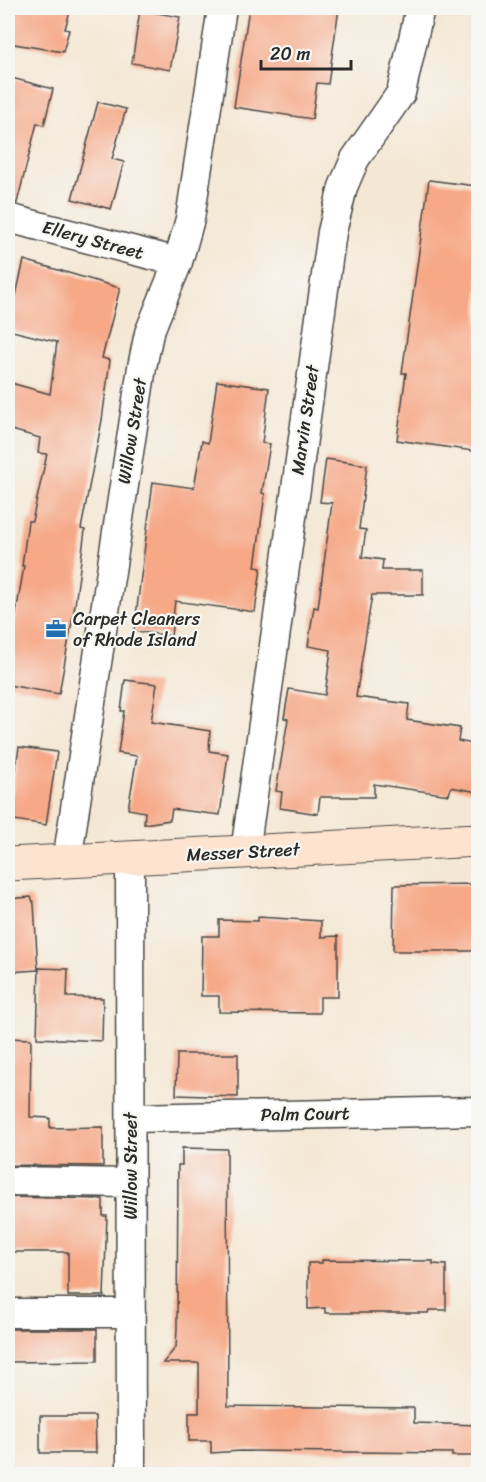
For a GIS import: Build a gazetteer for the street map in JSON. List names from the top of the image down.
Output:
{
  "streets": {
    "street": [
      "Ellery Street",
      "Marvin Street",
      "Willow Street",
      "Messer Street",
      "Palm Court"
    ]
  },
  "crossings": [
    ["Ellery Street", "Willow Street"],
    ["Marvin Street", "Messer Street"],
    ["Willow Street", "Messer Street"],
    ["Willow Street", "Palm Court"]
  ],
  "places": {
    "office": ["Carpet Cleaners of Rhode Island"]
  },
  "scale_bar": "20 m"
}
